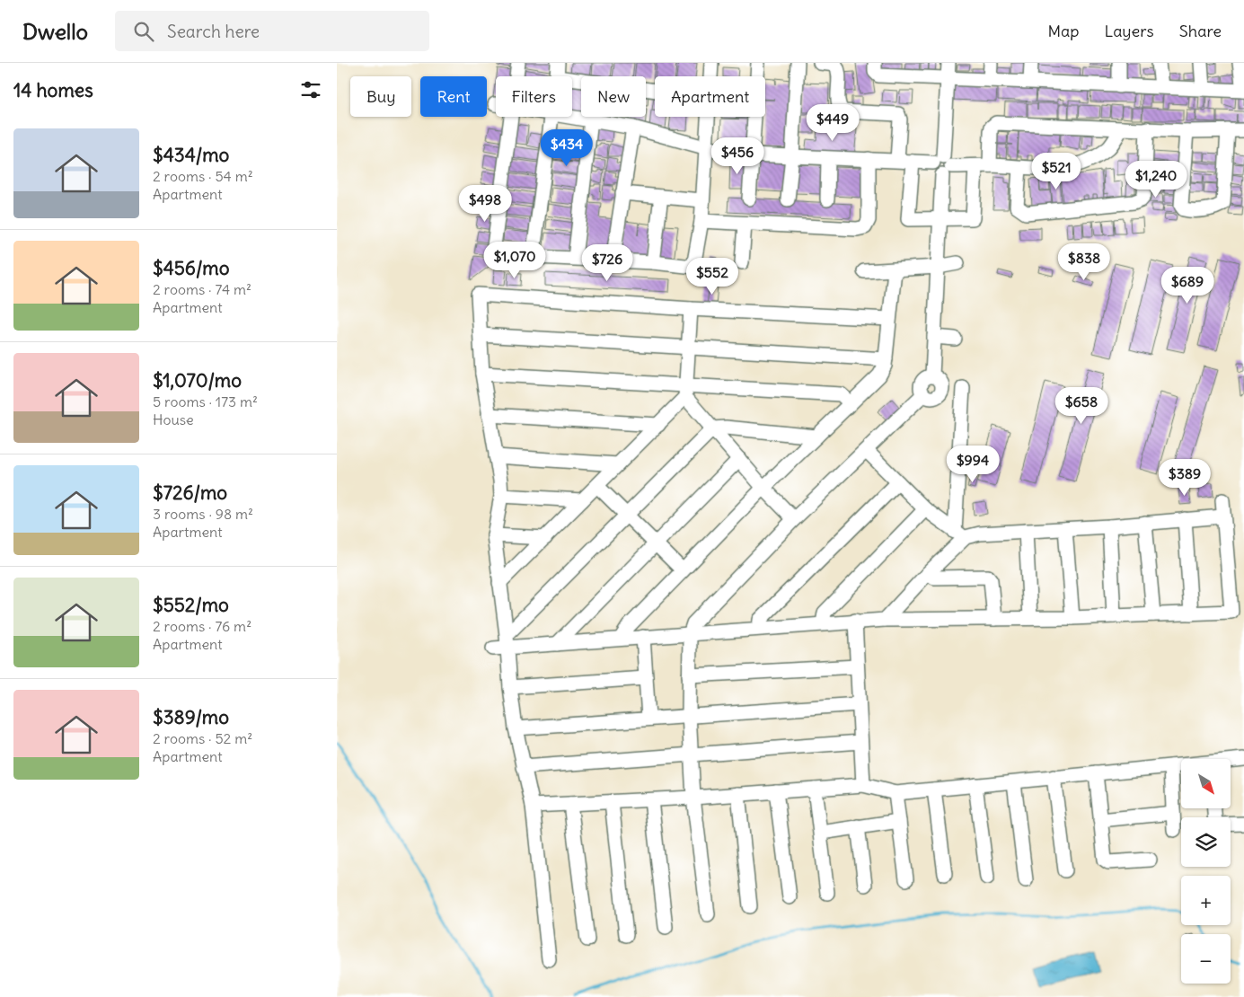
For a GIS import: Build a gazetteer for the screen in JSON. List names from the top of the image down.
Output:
{
  "north": "bottom right",
  "page": {
    "header": "Dwello",
    "search": "Search here",
    "nav": ["Map", "Layers", "Share"],
    "heading": "14 homes",
    "chip": [
      "Buy",
      "Rent",
      "Filters",
      "New",
      "Apartment"
    ],
    "price": [
      "$449",
      "$434",
      "$456",
      "$521",
      "$1,240",
      "$498",
      "$1,070",
      "$838",
      "$726",
      "$552",
      "$689",
      "$658",
      "$994",
      "$389"
    ],
    "list": [
      {
        "name": "$434/mo",
        "note": "2 rooms · 54 m² · Apartment"
      },
      {
        "name": "$456/mo",
        "note": "2 rooms · 74 m² · Apartment"
      },
      {
        "name": "$1,070/mo",
        "note": "5 rooms · 173 m² · House"
      },
      {
        "name": "$726/mo",
        "note": "3 rooms · 98 m² · Apartment"
      },
      {
        "name": "$552/mo",
        "note": "2 rooms · 76 m² · Apartment"
      },
      {
        "name": "$389/mo",
        "note": "2 rooms · 52 m² · Apartment"
      }
    ],
    "map_buttons": ["+", "−"]
  }
}
